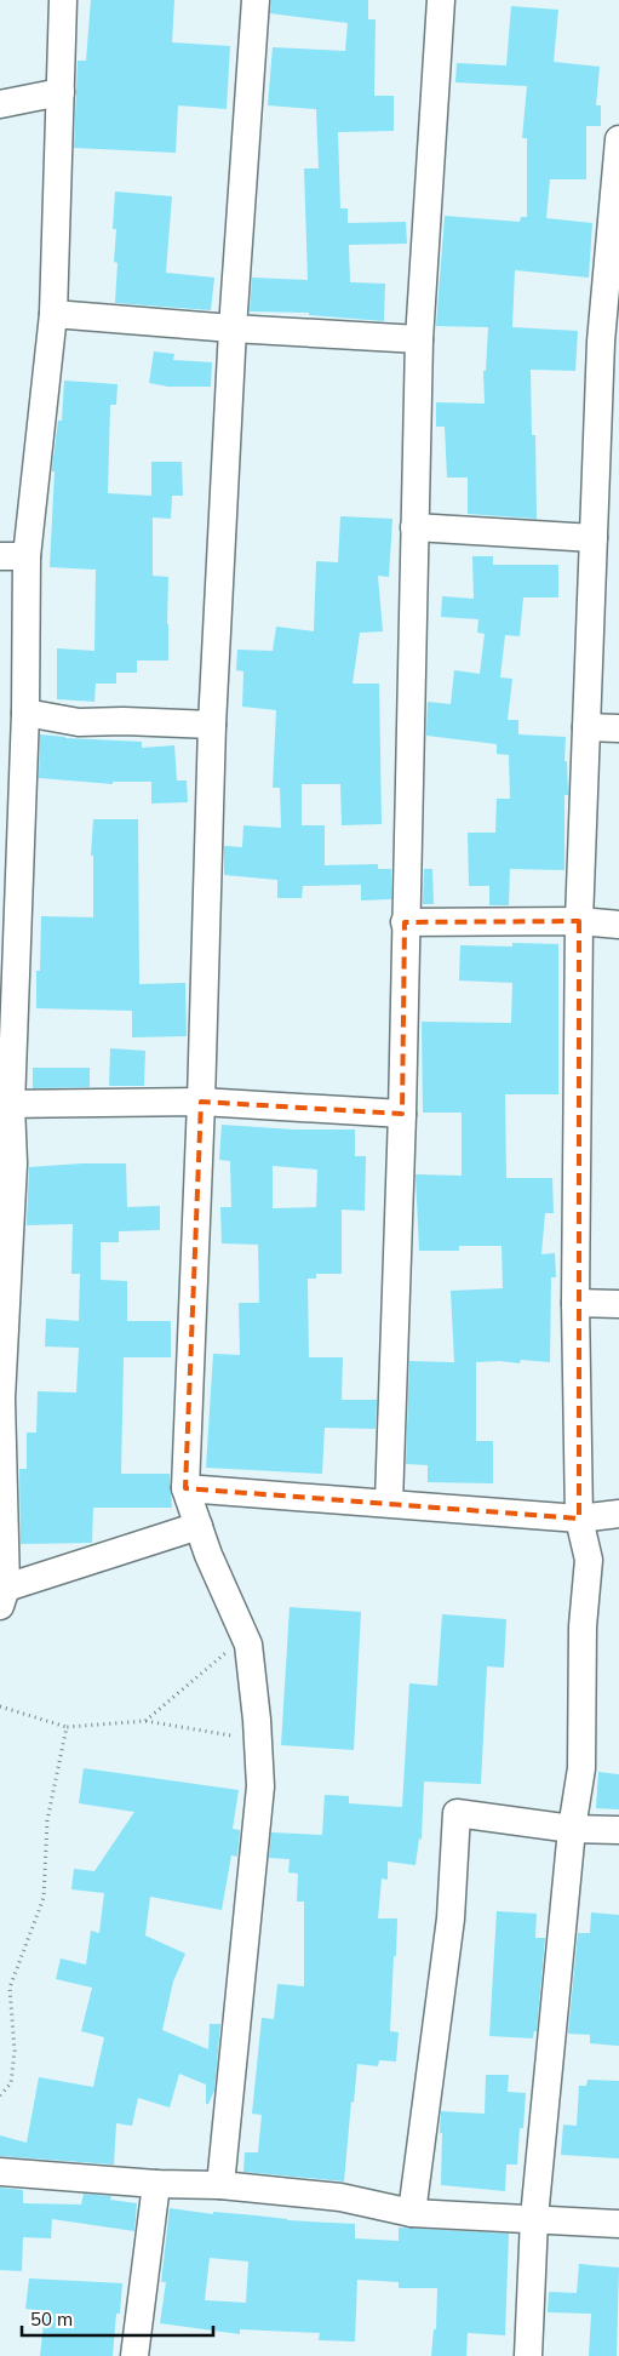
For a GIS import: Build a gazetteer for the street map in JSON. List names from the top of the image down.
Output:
{
  "scale_bar": "50 m"
}
